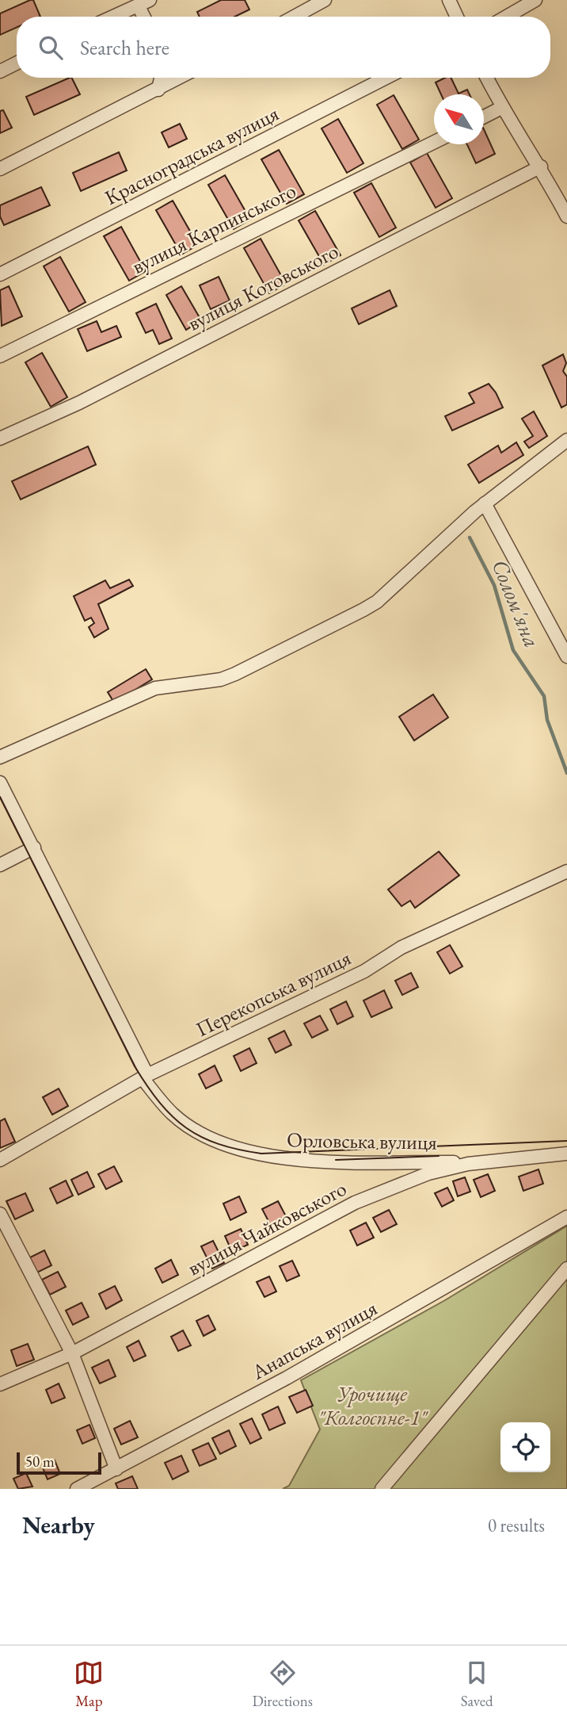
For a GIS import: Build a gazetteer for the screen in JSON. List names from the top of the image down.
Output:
{
  "streets": {
    "street": [
      "Красноградська вулиця",
      "вулиця Карпинського",
      "вулиця Котовського",
      "Перекопська вулиця",
      "Орловська вулиця",
      "вулиця Чайковського",
      "Анапська вулиця"
    ]
  },
  "crossings": [
    ["Перекопська вулиця", "Орловська вулиця"],
    ["Орловська вулиця", "вулиця Чайковського"]
  ],
  "water": ["Солом'яна"],
  "parks": ["Урочище \"Колгоспне-1\""],
  "scale_bar": "50 m",
  "north": "top left",
  "page": {
    "search": "Search here",
    "scale": "50 m",
    "heading": ["Nearby", "0 results"],
    "nav": ["Map", "Directions", "Saved"]
  }
}
